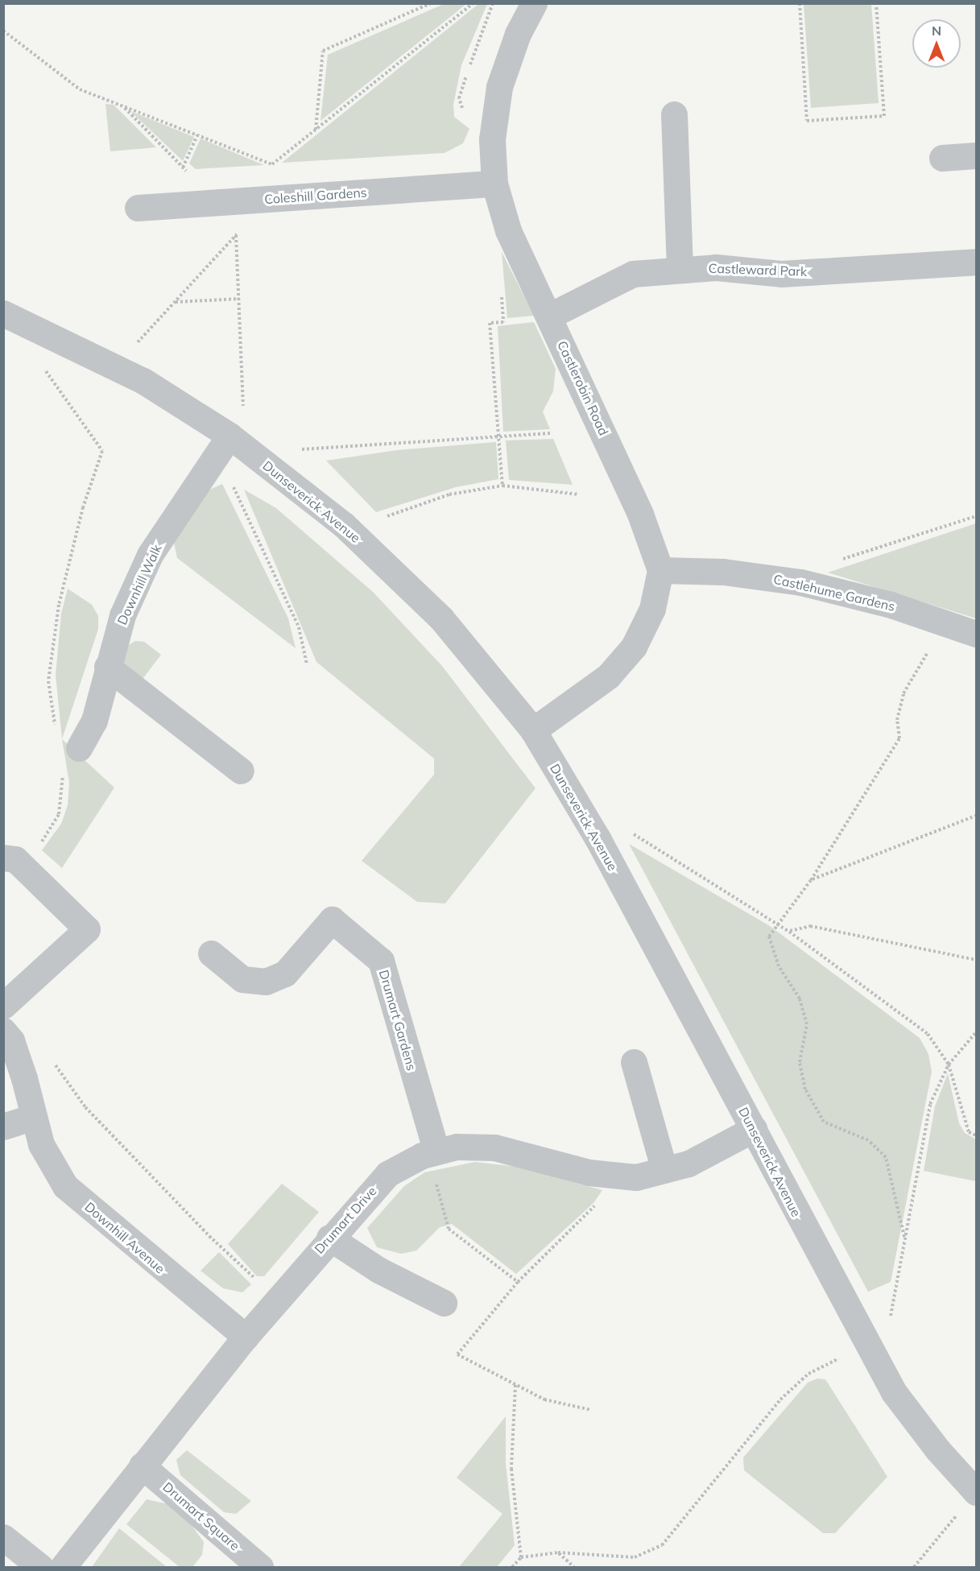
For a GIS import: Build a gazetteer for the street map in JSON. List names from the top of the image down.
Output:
{
  "streets": {
    "street": [
      "Coleshill Gardens",
      "Castleward Park",
      "Castlerobin Road",
      "Dunseverick Avenue",
      "Downhill Walk",
      "Castlehume Gardens",
      "Drumart Gardens",
      "Drumart Drive",
      "Downhill Avenue",
      "Drumart Square"
    ]
  },
  "crossings": [
    ["Coleshill Gardens", "Castlerobin Road"],
    ["Castleward Park", "Castlerobin Road"],
    ["Castlerobin Road", "Castlehume Gardens"],
    ["Dunseverick Avenue", "Downhill Walk"],
    ["Dunseverick Avenue", "Drumart Drive"],
    ["Drumart Gardens", "Drumart Drive"],
    ["Drumart Drive", "Downhill Avenue"],
    ["Drumart Drive", "Drumart Square"]
  ],
  "north": "top"
}
